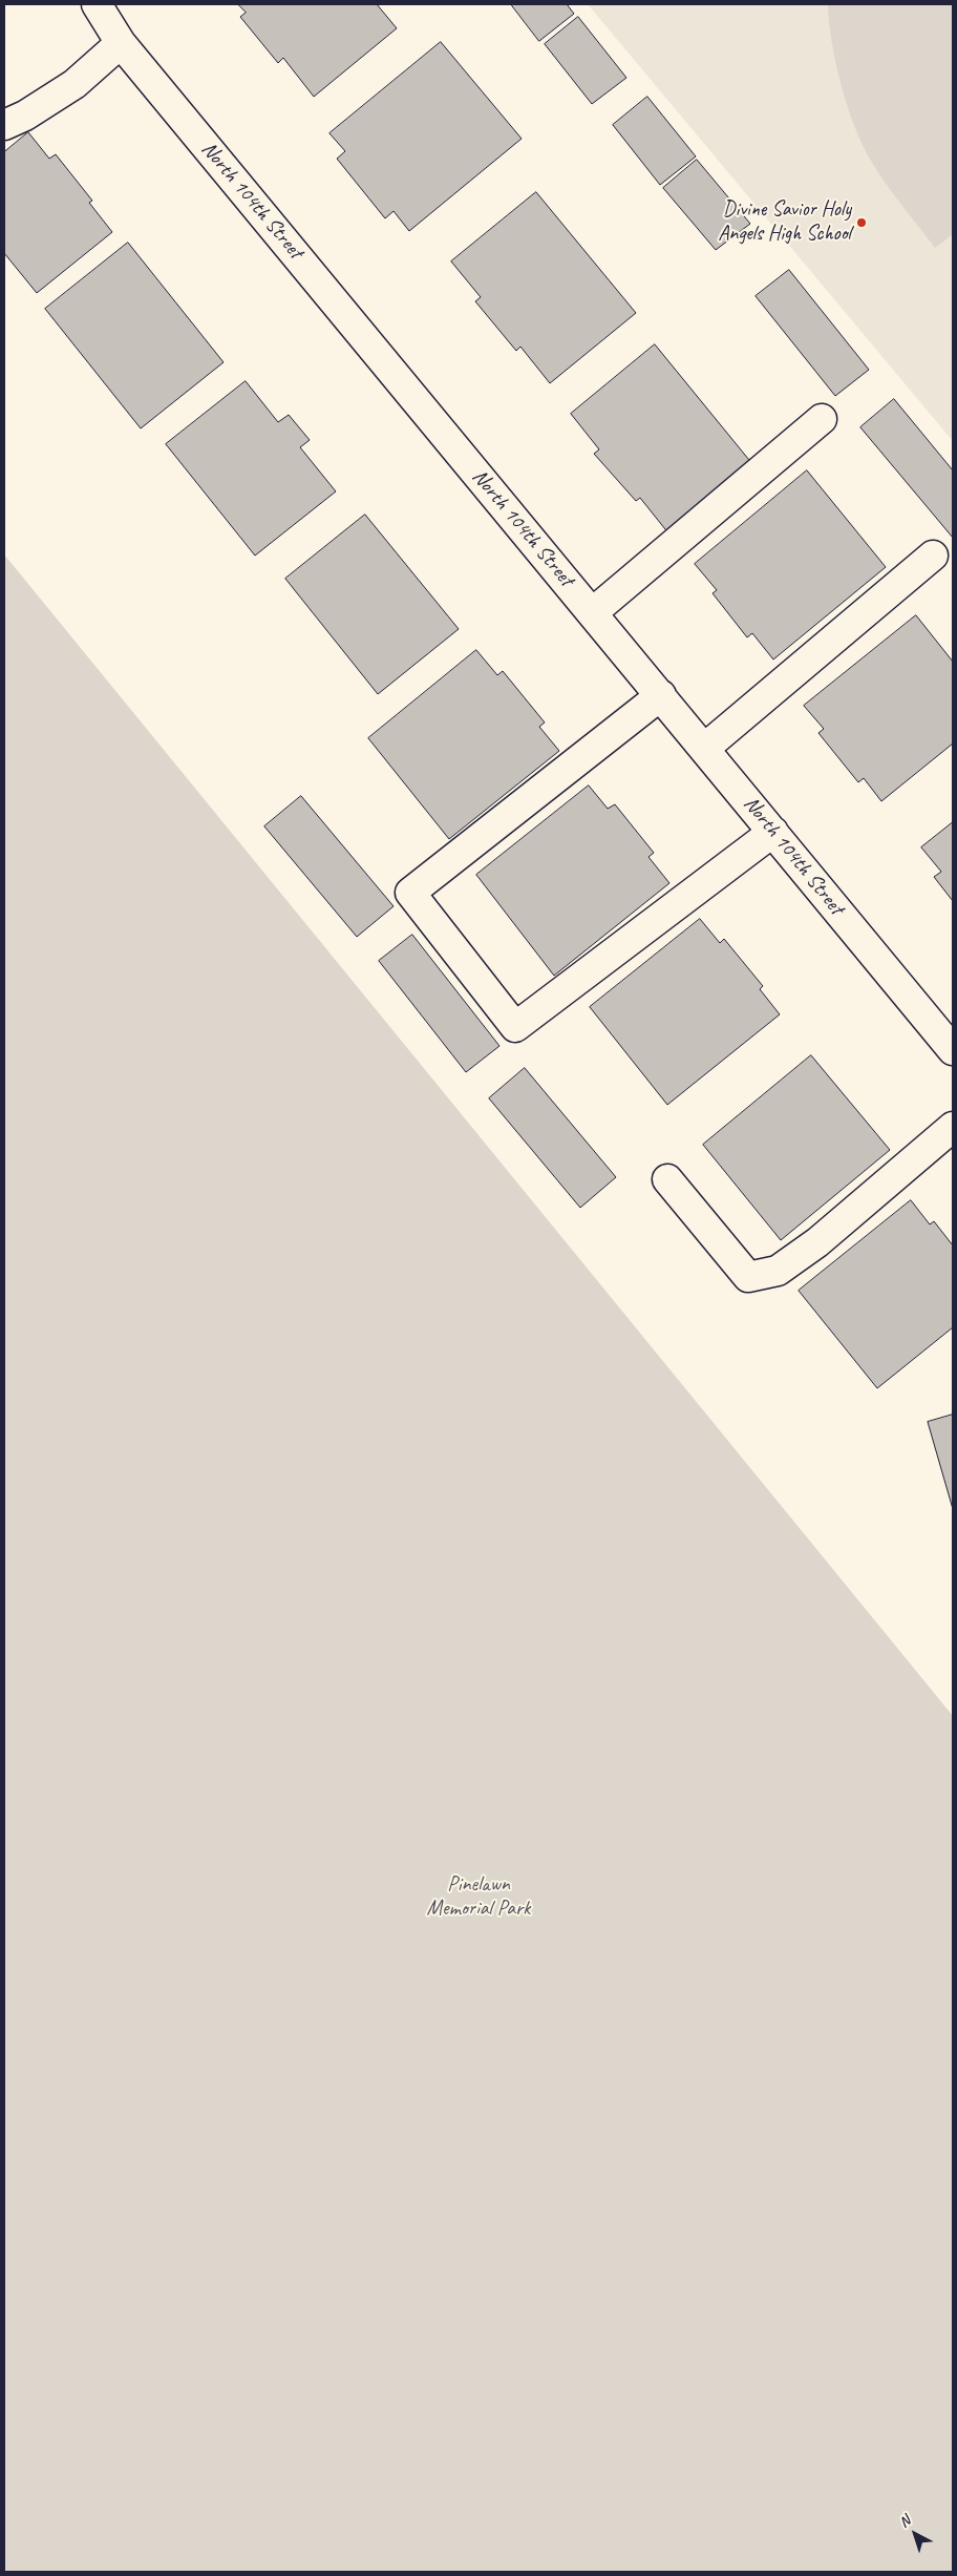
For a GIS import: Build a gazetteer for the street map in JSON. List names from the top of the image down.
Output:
{
  "streets": {
    "street": ["North 104th Street"]
  },
  "parks": ["Pinelawn Memorial Park"],
  "places": ["Divine Savior Holy Angels High School"],
  "north": "top left"
}
